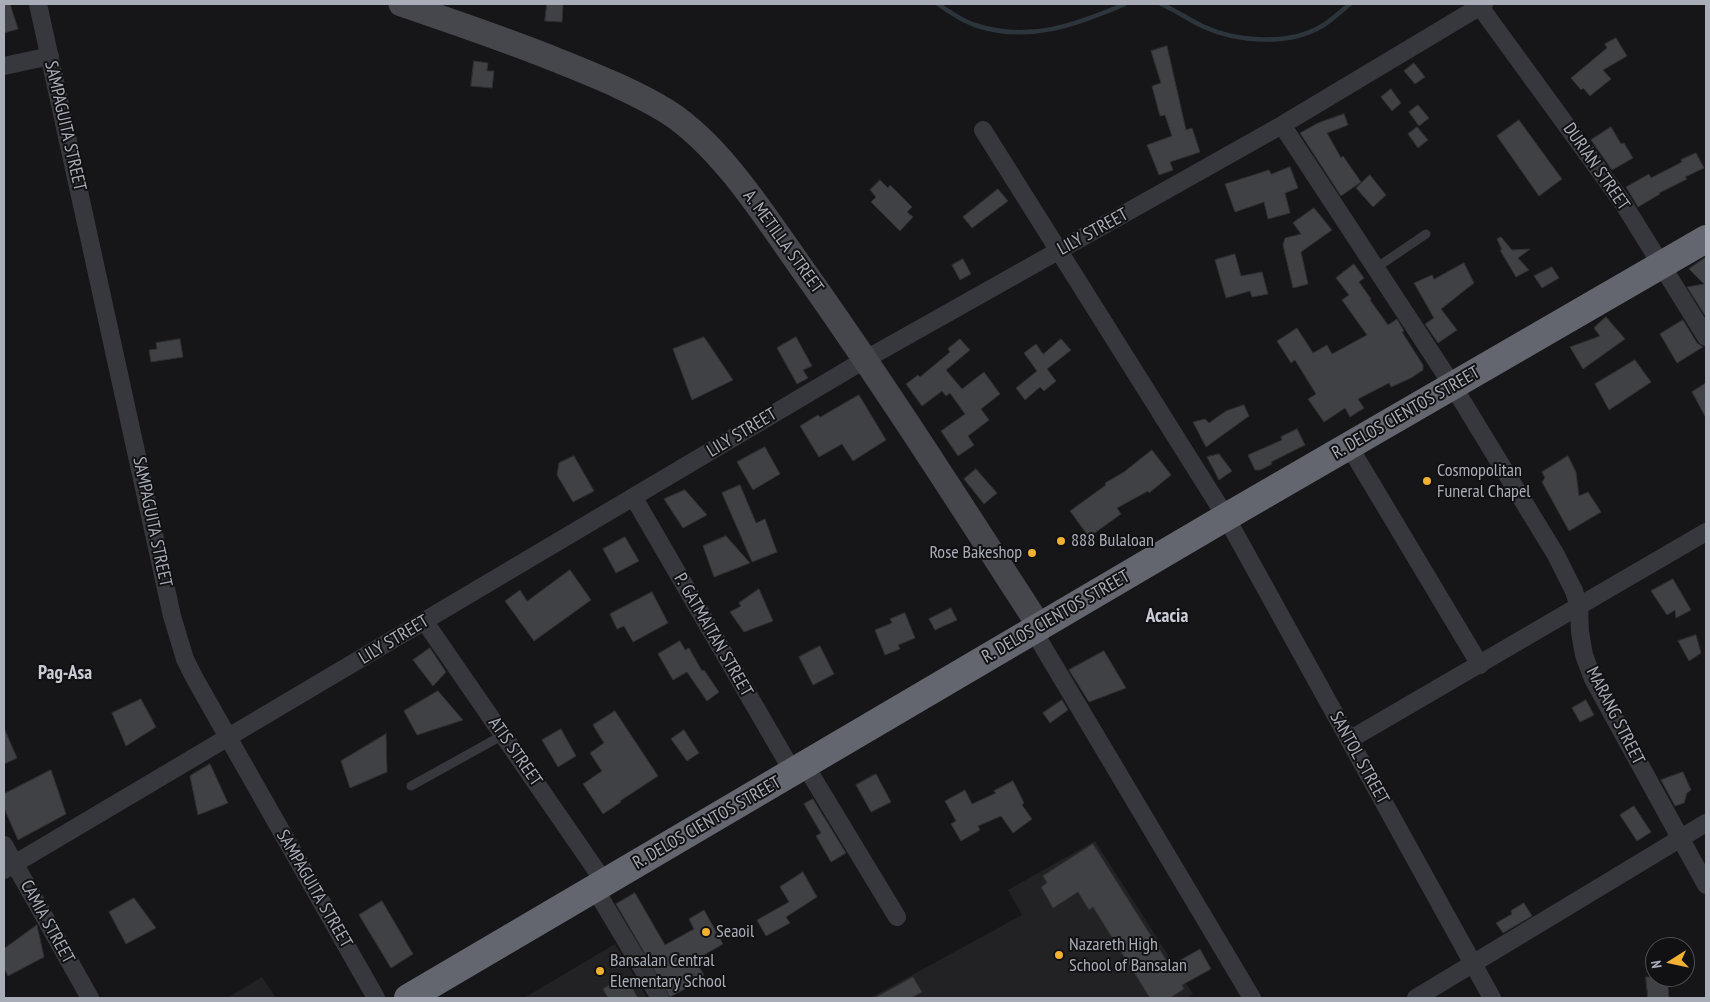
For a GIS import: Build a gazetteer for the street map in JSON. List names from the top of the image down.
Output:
{
  "streets": {
    "highway": ["R. DELOS CIENTOS STREET"],
    "main road": ["A. METILLA STREET"],
    "street": [
      "SAMPAGUITA STREET",
      "DURIAN STREET",
      "LILY STREET",
      "P. GATMAITAN STREET",
      "MARANG STREET",
      "ATIS STREET",
      "SANTOL STREET",
      "CAMIA STREET"
    ]
  },
  "crossings": [
    ["SAMPAGUITA STREET", "LILY STREET"],
    ["DURIAN STREET", "LILY STREET"],
    ["DURIAN STREET", "R. DELOS CIENTOS STREET"],
    ["LILY STREET", "A. METILLA STREET"],
    ["LILY STREET", "P. GATMAITAN STREET"],
    ["LILY STREET", "MARANG STREET"],
    ["LILY STREET", "ATIS STREET"],
    ["LILY STREET", "SANTOL STREET"],
    ["LILY STREET", "CAMIA STREET"],
    ["A. METILLA STREET", "R. DELOS CIENTOS STREET"],
    ["R. DELOS CIENTOS STREET", "P. GATMAITAN STREET"],
    ["R. DELOS CIENTOS STREET", "MARANG STREET"],
    ["R. DELOS CIENTOS STREET", "ATIS STREET"],
    ["R. DELOS CIENTOS STREET", "SANTOL STREET"]
  ],
  "districts": ["Acacia", "Pag-Asa"],
  "places": [
    "Cosmopolitan Funeral Chapel",
    "888 Bulaloan",
    "Rose Bakeshop",
    "Seaoil",
    "Nazareth High School of Bansalan",
    "Bansalan Central Elementary School"
  ],
  "north": "left"
}
